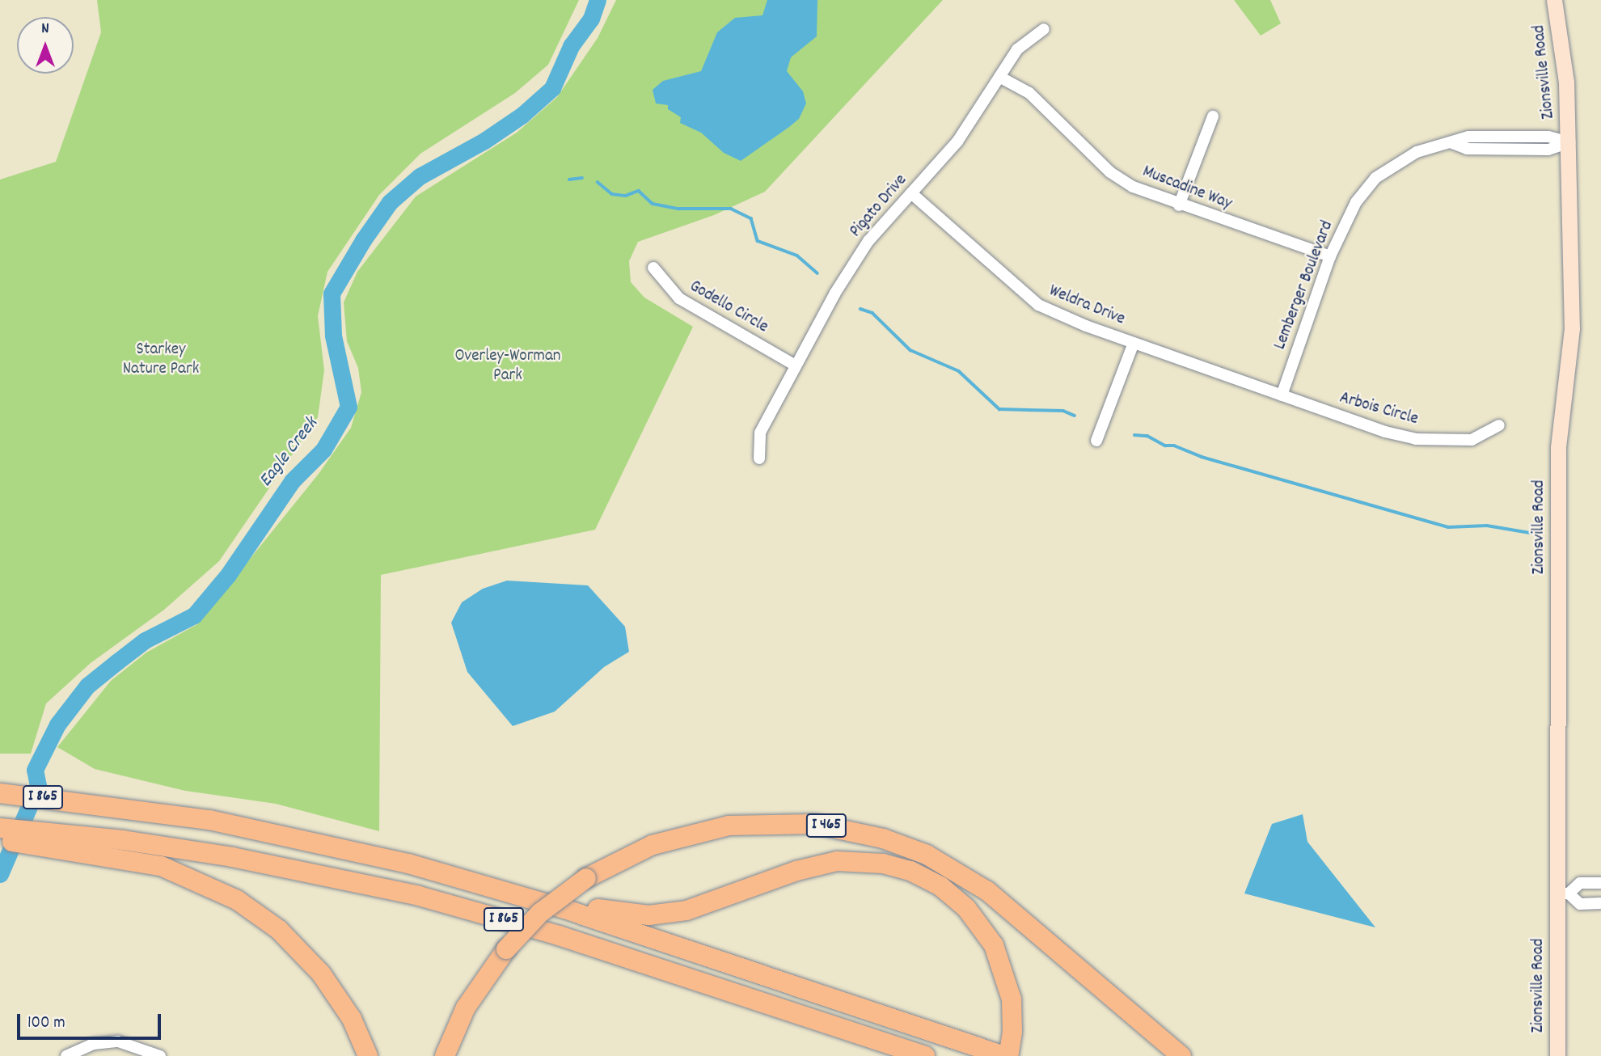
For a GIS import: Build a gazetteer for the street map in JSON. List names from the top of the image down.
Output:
{
  "streets": {
    "highway": ["I 865", "I 465"],
    "main road": ["Zionsville Road"],
    "street": [
      "Muscadine Way",
      "Pigato Drive",
      "Lemberger Boulevard",
      "Weldra Drive",
      "Godello Circle",
      "Arbois Circle"
    ]
  },
  "crossings": [
    ["Zionsville Road", "Lemberger Boulevard"],
    ["Muscadine Way", "Pigato Drive"],
    ["Muscadine Way", "Lemberger Boulevard"],
    ["Pigato Drive", "Weldra Drive"],
    ["Pigato Drive", "Godello Circle"],
    ["Lemberger Boulevard", "Weldra Drive"],
    ["Lemberger Boulevard", "Arbois Circle"],
    ["Weldra Drive", "Arbois Circle"]
  ],
  "water": ["Eagle Creek"],
  "parks": ["Starkey Nature Park", "Overley-Worman Park"],
  "scale_bar": "100 m",
  "north": "top"
}
